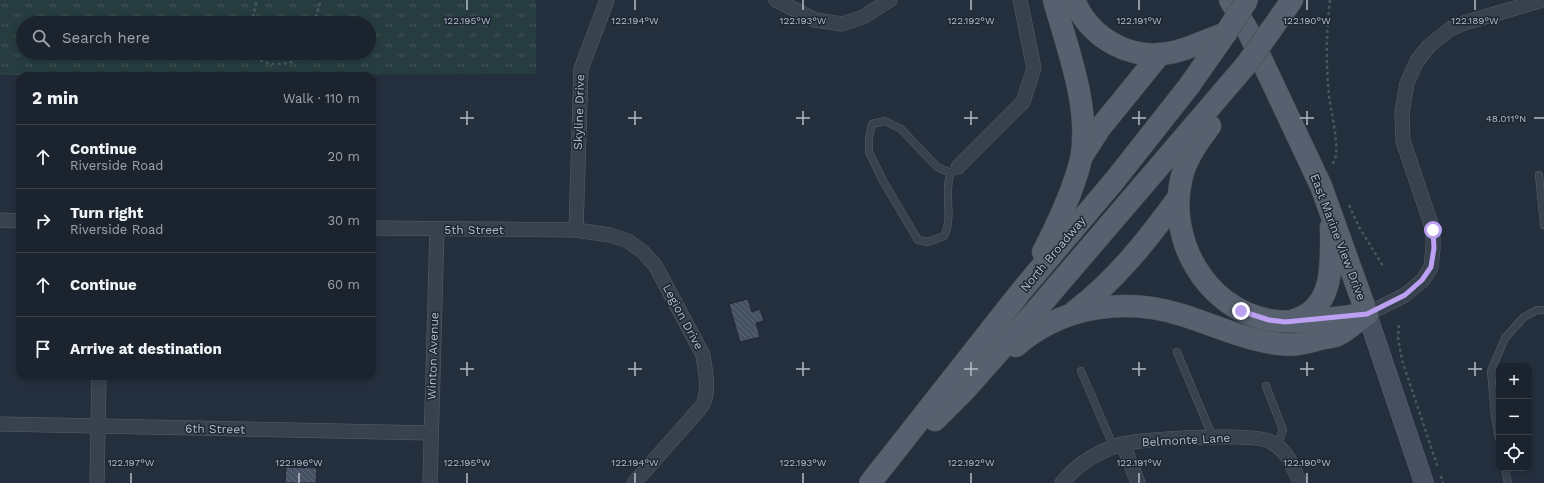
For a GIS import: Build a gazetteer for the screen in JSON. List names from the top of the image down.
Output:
{
  "streets": {
    "main road": ["East Marine View Drive", "North Broadway"],
    "street": [
      "Skyline Drive",
      "5th Street",
      "Legion Drive",
      "Winton Avenue",
      "6th Street",
      "Belmonte Lane"
    ]
  },
  "crossings": [
    ["Skyline Drive", "5th Street"],
    ["Skyline Drive", "Legion Drive"],
    ["5th Street", "Legion Drive"],
    ["5th Street", "Winton Avenue"],
    ["Winton Avenue", "6th Street"]
  ],
  "page": {
    "search": "Search here",
    "heading": ["2 min", "Walk · 110 m"],
    "list": [
      ["Continue", "Riverside Road", "20 m"],
      ["Turn right", "Riverside Road", "30 m"],
      ["Continue", "60 m"],
      "Arrive at destination"
    ],
    "map_buttons": ["+", "−"]
  },
  "coordinates": [
    "122.195°W",
    "122.194°W",
    "122.193°W",
    "122.192°W",
    "122.191°W",
    "122.190°W",
    "122.189°W",
    "48.011°N",
    "122.197°W",
    "122.196°W"
  ]
}
